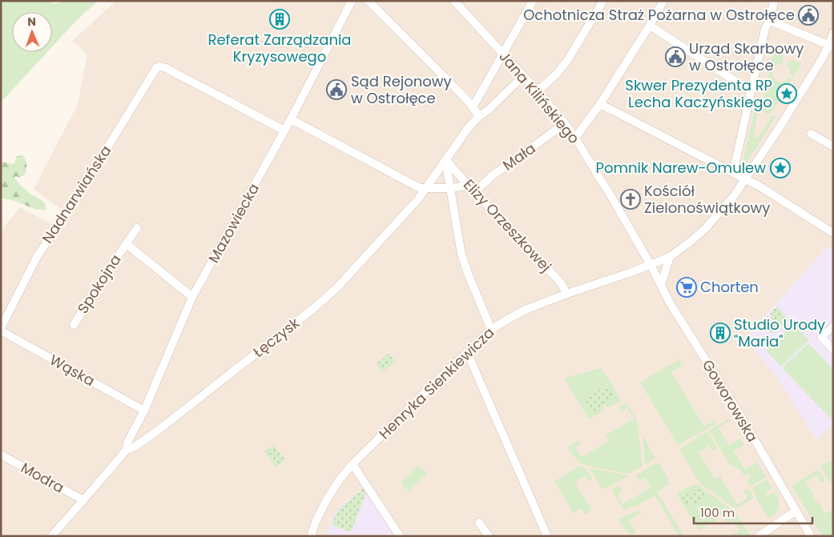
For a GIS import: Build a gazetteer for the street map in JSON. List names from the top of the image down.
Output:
{
  "streets": {
    "street": [
      "Jana Kilińskiego",
      "Mała",
      "Nadnarwiańska",
      "Mazowiecka",
      "Elizy Orzeszkowej",
      "Spokojna",
      "Łęczysk",
      "Wąska",
      "Henryka Sienkiewicza",
      "Goworowska",
      "Modra"
    ]
  },
  "crossings": [
    ["Jana Kilińskiego", "Mała"],
    ["Jana Kilińskiego", "Łęczysk"],
    ["Jana Kilińskiego", "Henryka Sienkiewicza"],
    ["Jana Kilińskiego", "Goworowska"],
    ["Mała", "Elizy Orzeszkowej"],
    ["Nadnarwiańska", "Mazowiecka"],
    ["Nadnarwiańska", "Wąska"],
    ["Mazowiecka", "Spokojna"],
    ["Mazowiecka", "Łęczysk"],
    ["Mazowiecka", "Wąska"],
    ["Elizy Orzeszkowej", "Łęczysk"],
    ["Elizy Orzeszkowej", "Henryka Sienkiewicza"],
    ["Łęczysk", "Modra"],
    ["Henryka Sienkiewicza", "Goworowska"]
  ],
  "places": {
    "public building": ["Ochotnicza Straż Pożarna w Ostrołęce", "Urząd Skarbowy w Ostrołęce", "Sąd Rejonowy w Ostrołęce"],
    "building": ["Referat Zarządzania Kryzysowego", "Studio Urody \"Maria\""],
    "place": ["Skwer Prezydenta RP Lecha Kaczyńskiego", "Pomnik Narew-Omulew"],
    "church": ["Kościół Zielonoświątkowy"],
    "supermarket": ["Chorten"]
  },
  "scale_bar": "100 m",
  "north": "top"
}
